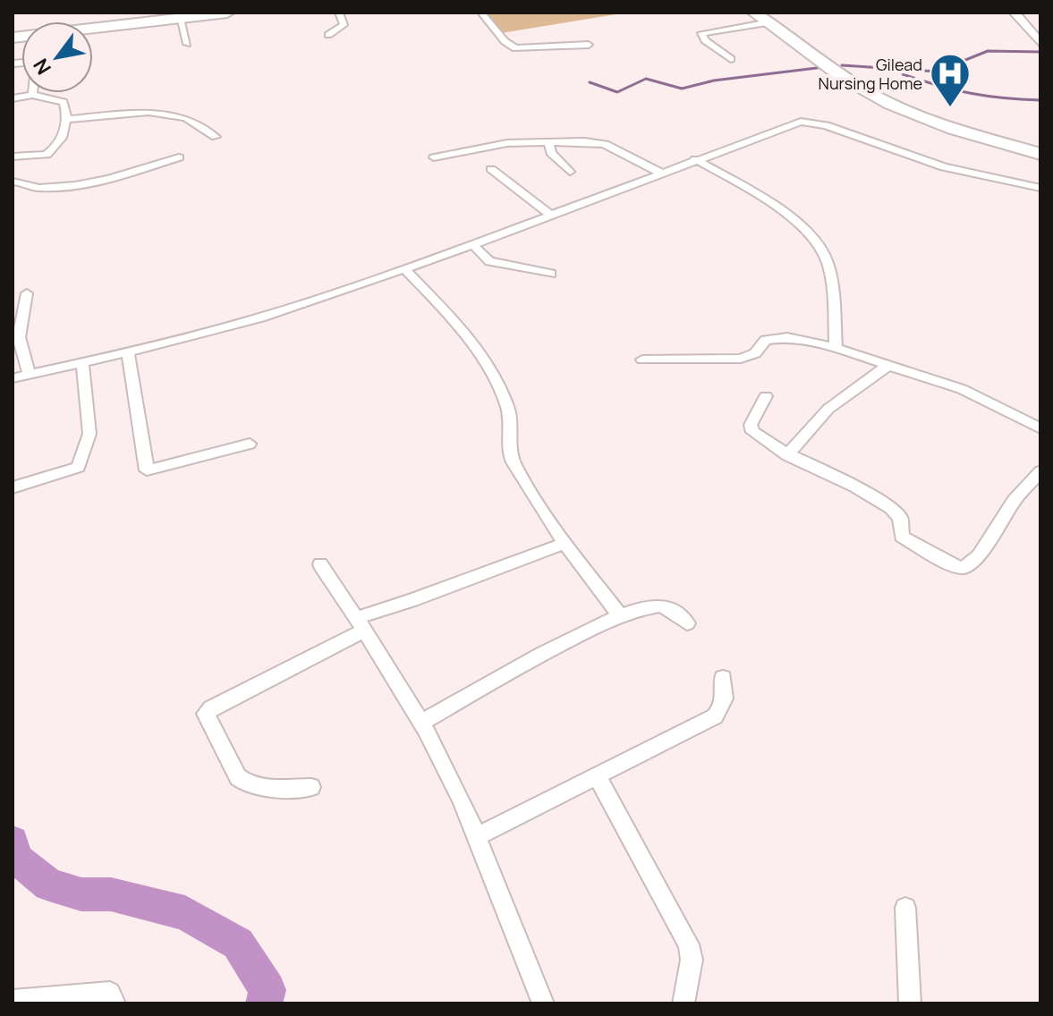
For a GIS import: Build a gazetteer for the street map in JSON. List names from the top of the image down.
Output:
{
  "places": {
    "hospital": ["Gilead Nursing Home"]
  },
  "north": "bottom left"
}
